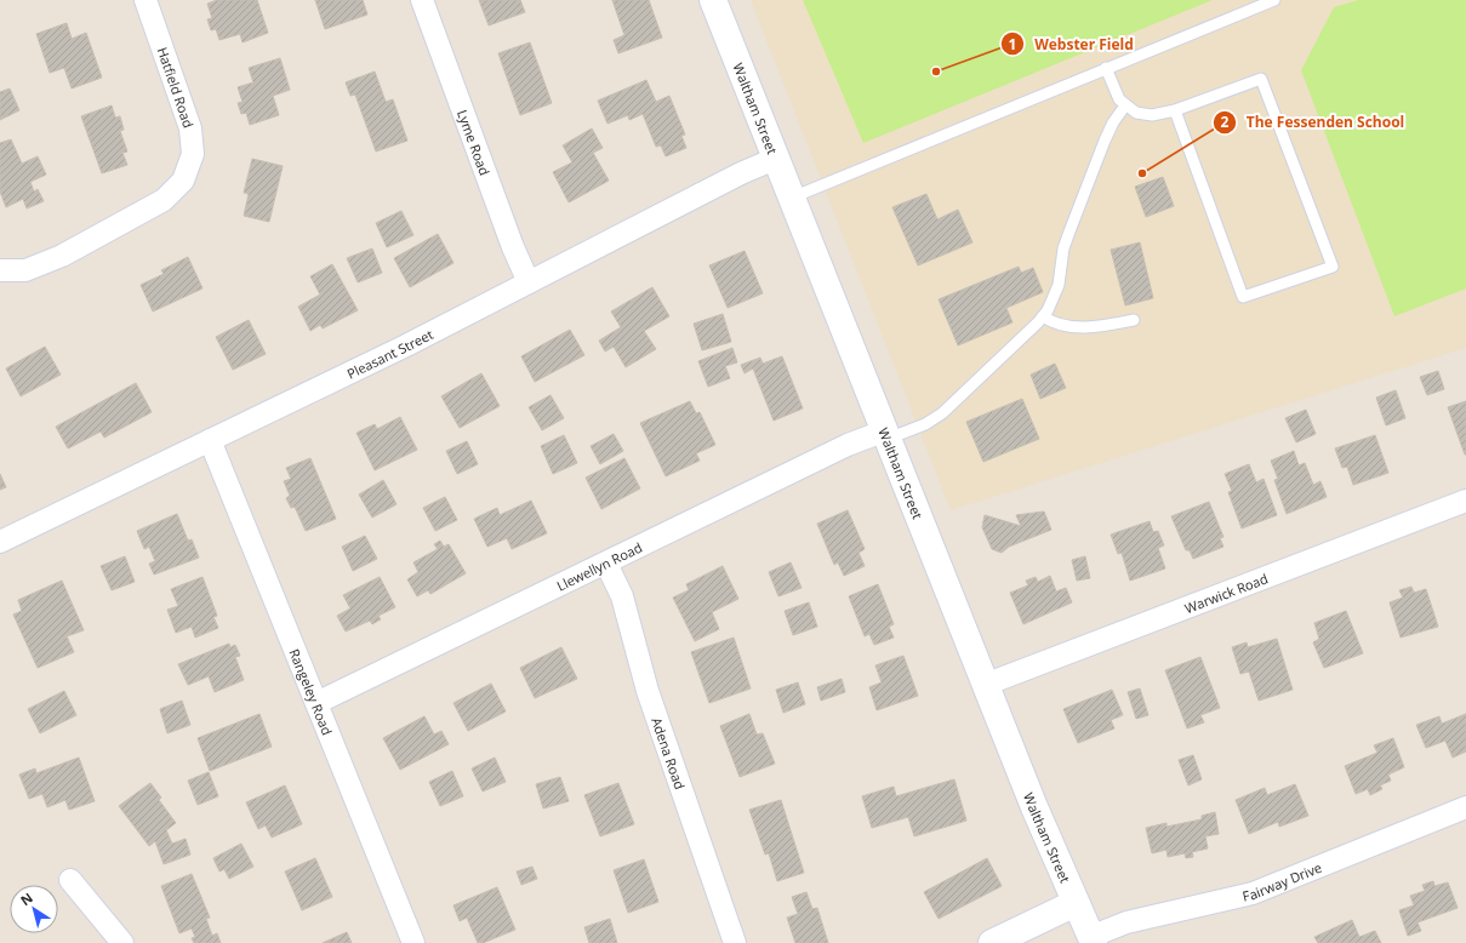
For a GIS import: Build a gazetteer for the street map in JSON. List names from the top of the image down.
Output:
{
  "streets": {
    "main road": ["Waltham Street"],
    "street": [
      "Hatfield Road",
      "Lyme Road",
      "Pleasant Street",
      "Llewellyn Road",
      "Warwick Road",
      "Rangeley Road",
      "Adena Road",
      "Fairway Drive"
    ]
  },
  "crossings": [
    ["Waltham Street", "Pleasant Street"],
    ["Waltham Street", "Llewellyn Road"],
    ["Waltham Street", "Warwick Road"],
    ["Waltham Street", "Fairway Drive"],
    ["Lyme Road", "Pleasant Street"],
    ["Pleasant Street", "Rangeley Road"],
    ["Llewellyn Road", "Rangeley Road"],
    ["Llewellyn Road", "Adena Road"]
  ],
  "places": ["Webster Field", "The Fessenden School"],
  "north": "top left"
}
